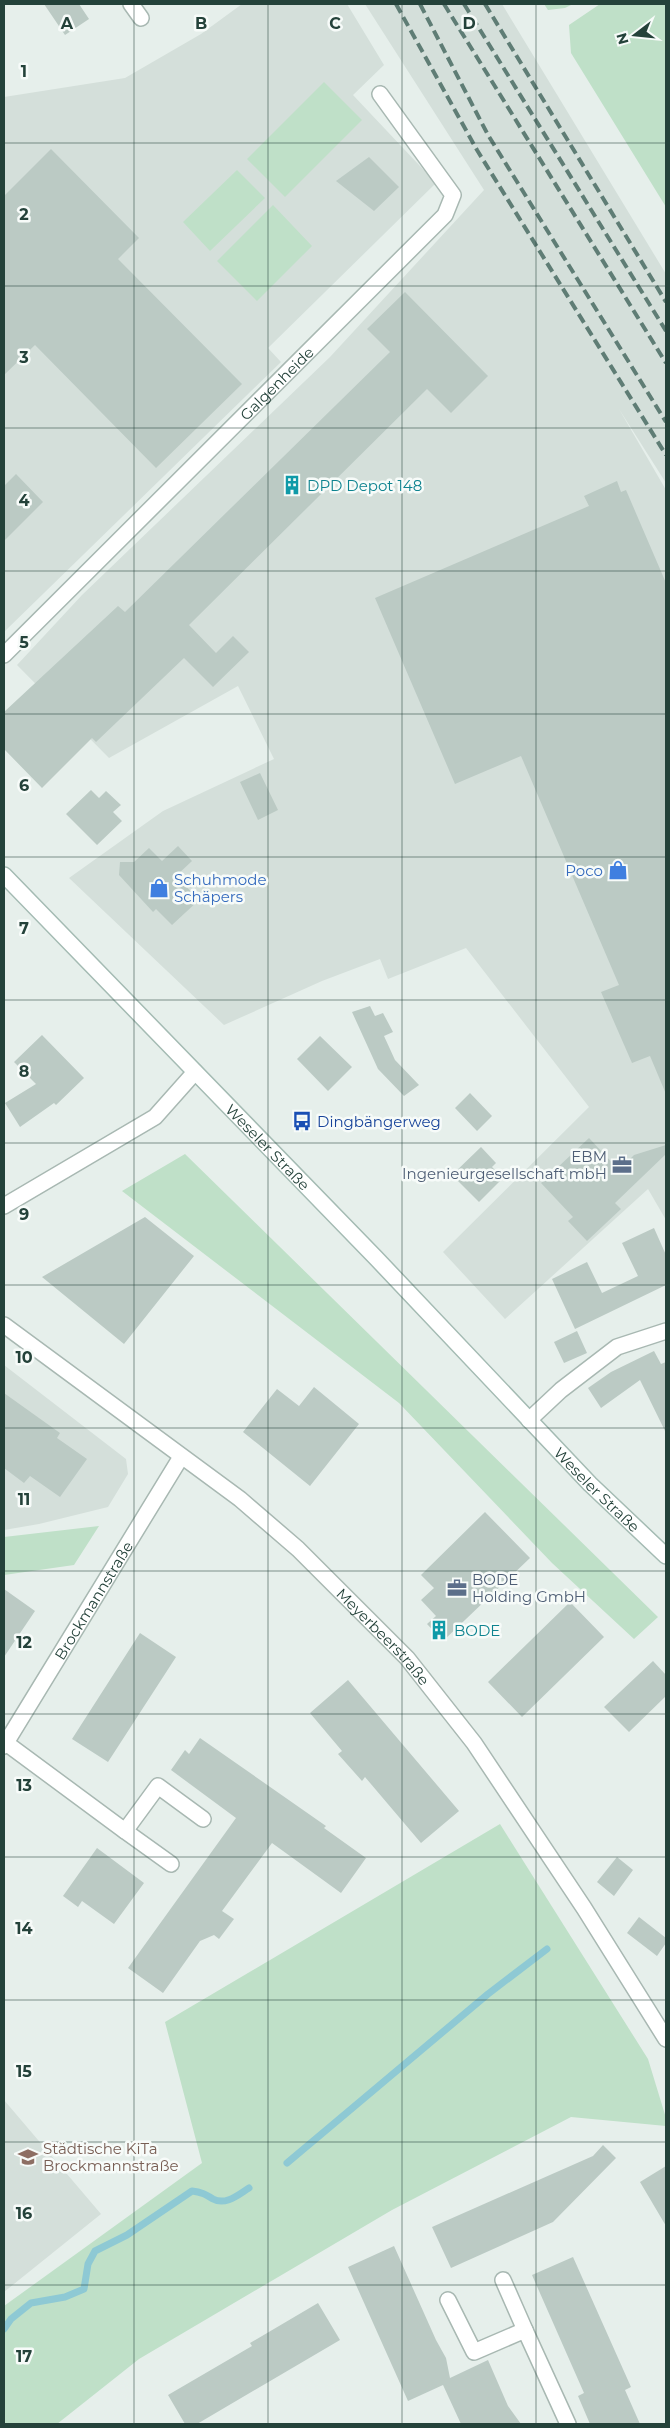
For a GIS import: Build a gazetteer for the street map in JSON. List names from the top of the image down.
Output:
{
  "streets": {
    "street": [
      "Galgenheide",
      "Weseler Straße",
      "Brockmannstraße",
      "Meyerbeerstraße"
    ]
  },
  "crossings": [
    ["Brockmannstraße", "Meyerbeerstraße"]
  ],
  "places": {
    "building": ["DPD Depot 148", "BODE"],
    "shop": ["Poco", "Schuhmode Schäpers"],
    "bus stop": ["Dingbängerweg"],
    "office": ["EBM Ingenieurgesellschaft mbH", "BODE Holding GmbH"],
    "school or university": ["Städtische KiTa Brockmannstraße"]
  },
  "north": "left",
  "grid": {
    "columns": [
      "A",
      "B",
      "C",
      "D"
    ],
    "rows": [
      "1",
      "2",
      "3",
      "4",
      "5",
      "6",
      "7",
      "8",
      "9",
      "10",
      "11",
      "12",
      "13",
      "14",
      "15",
      "16",
      "17"
    ]
  }
}
